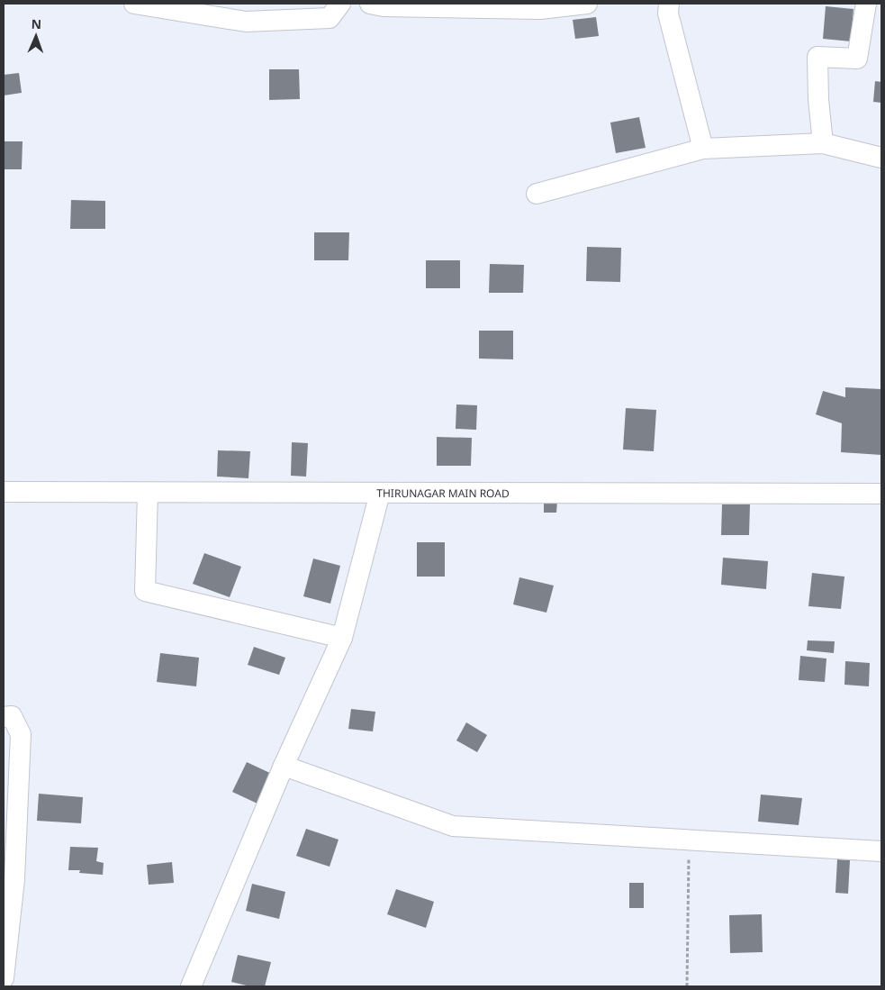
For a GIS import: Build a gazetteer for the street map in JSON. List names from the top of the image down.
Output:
{
  "streets": {
    "street": ["THIRUNAGAR MAIN ROAD"]
  },
  "north": "top"
}
